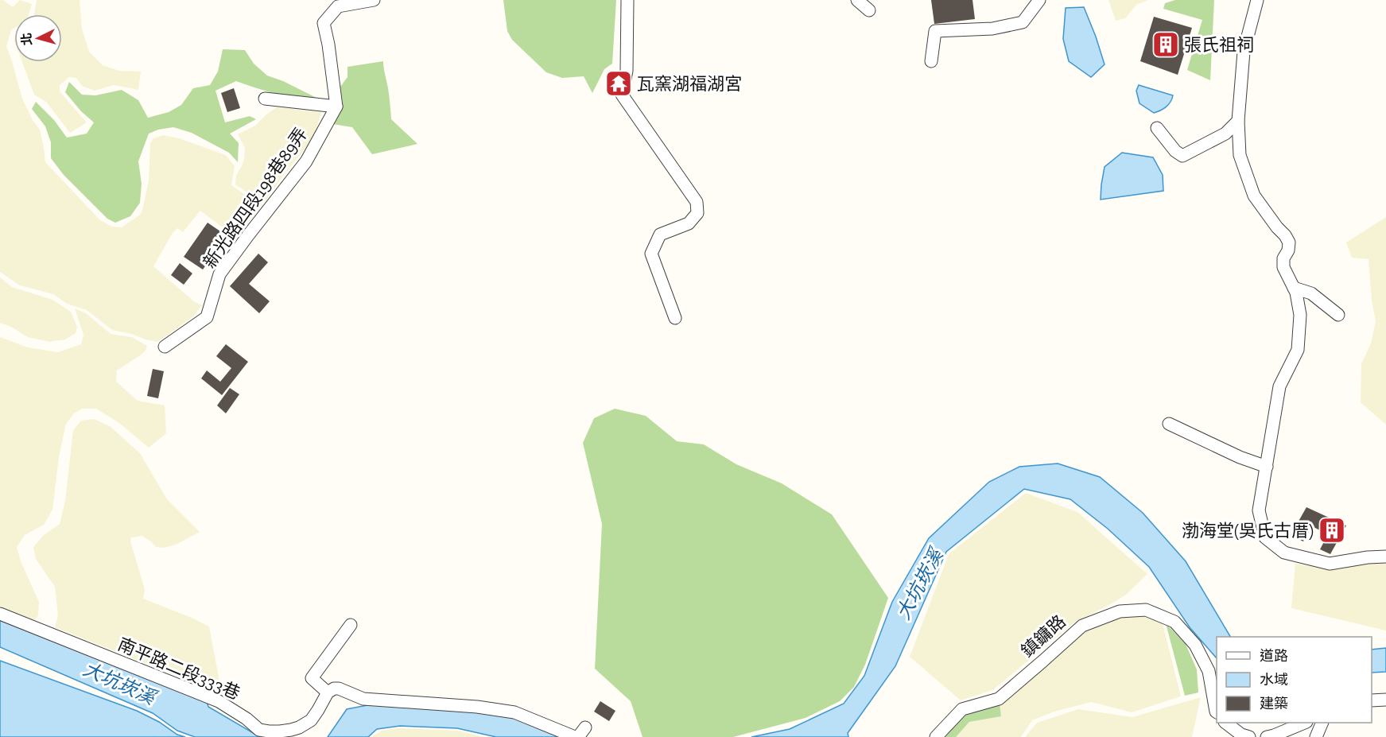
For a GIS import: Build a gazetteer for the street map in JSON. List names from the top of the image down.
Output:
{
  "streets": {
    "street": ["新光路四段198巷89弄", "鎮鏞路", "南平路二段333巷"]
  },
  "water": ["大坑崁溪"],
  "places": {
    "building": ["張氏祖祠", "渤海堂(吳氏古厝)"],
    "temple": ["瓦窯湖福湖宮"]
  },
  "legend": ["道路", "水域", "建築"],
  "north": "left"
}
